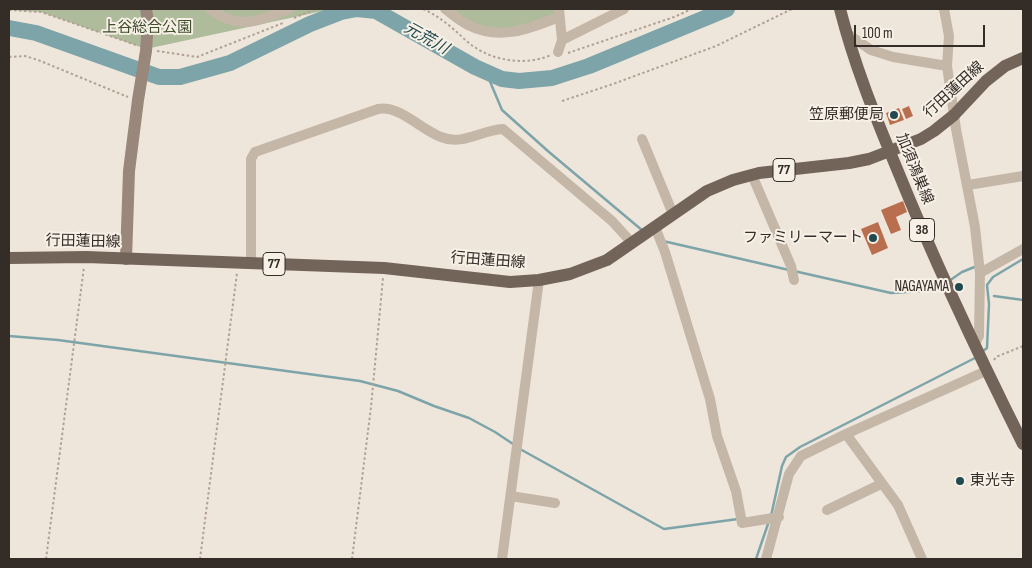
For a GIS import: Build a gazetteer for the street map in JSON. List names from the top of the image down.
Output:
{
  "streets": {
    "main road": [
      "行田蓮田線",
      "加須鴻巣線",
      "77",
      "38"
    ]
  },
  "crossings": [
    ["行田蓮田線", "加須鴻巣線"]
  ],
  "water": ["元荒川"],
  "parks": ["上谷総合公園"],
  "places": [
    "笠原郵便局",
    "ファミリーマート",
    "NAGAYAMA",
    "東光寺"
  ],
  "scale_bar": "100 m"
}
